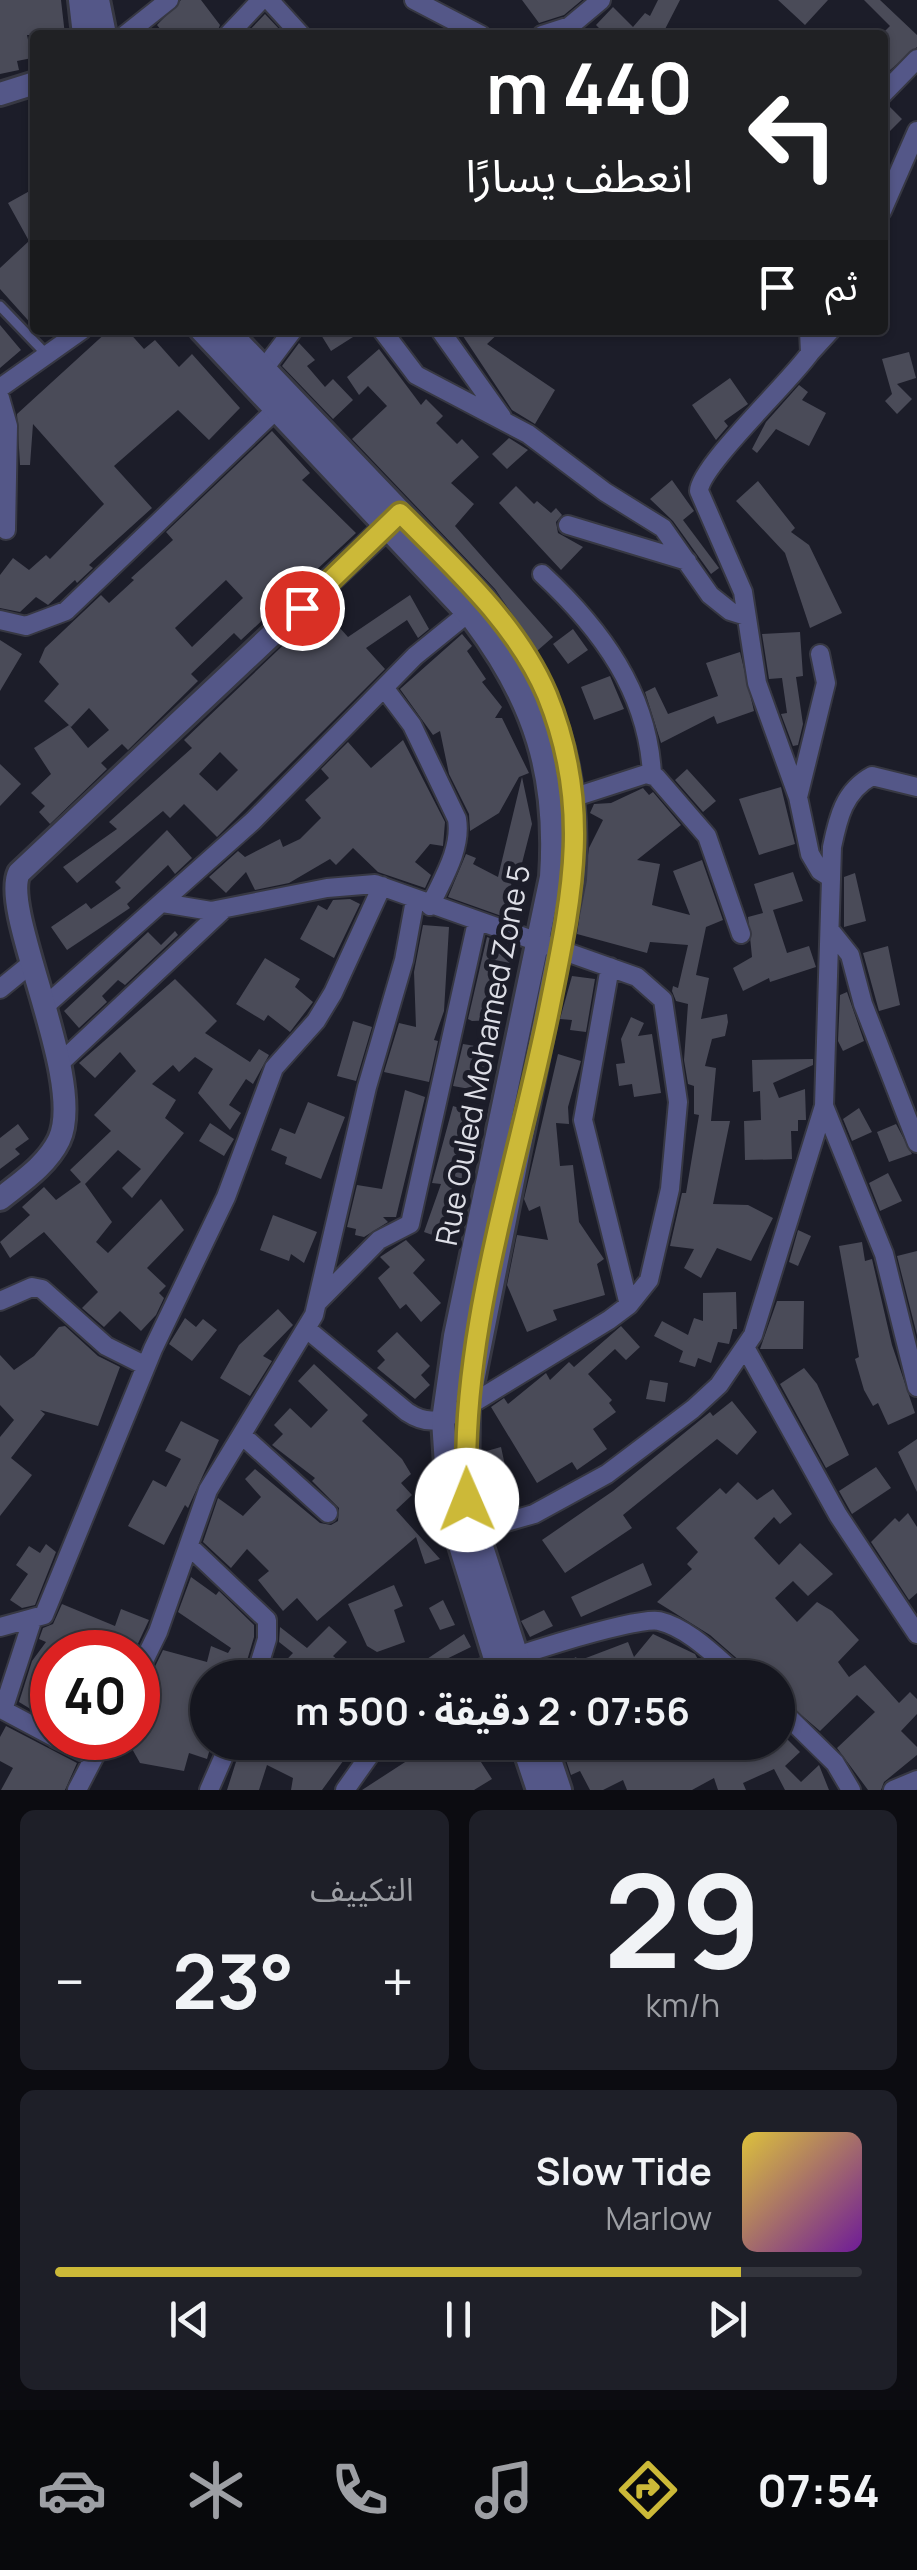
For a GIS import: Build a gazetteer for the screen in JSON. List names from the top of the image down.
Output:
{
  "streets": {
    "street": ["Rue Ouled Mohamed Zone 5"]
  },
  "page": {
    "turn": ["440 m", "انعطف يسارًا"],
    "then": "ثم",
    "limit": "40",
    "trip": "07:56 · 2 دقيقة · 500 m",
    "tile": [
      ["29", "km/h"],
      "التكييف"
    ],
    "heat": ["−", "23°", "+"],
    "song": ["Slow Tide", "Marlow"],
    "tabs": "07:54"
  }
}
